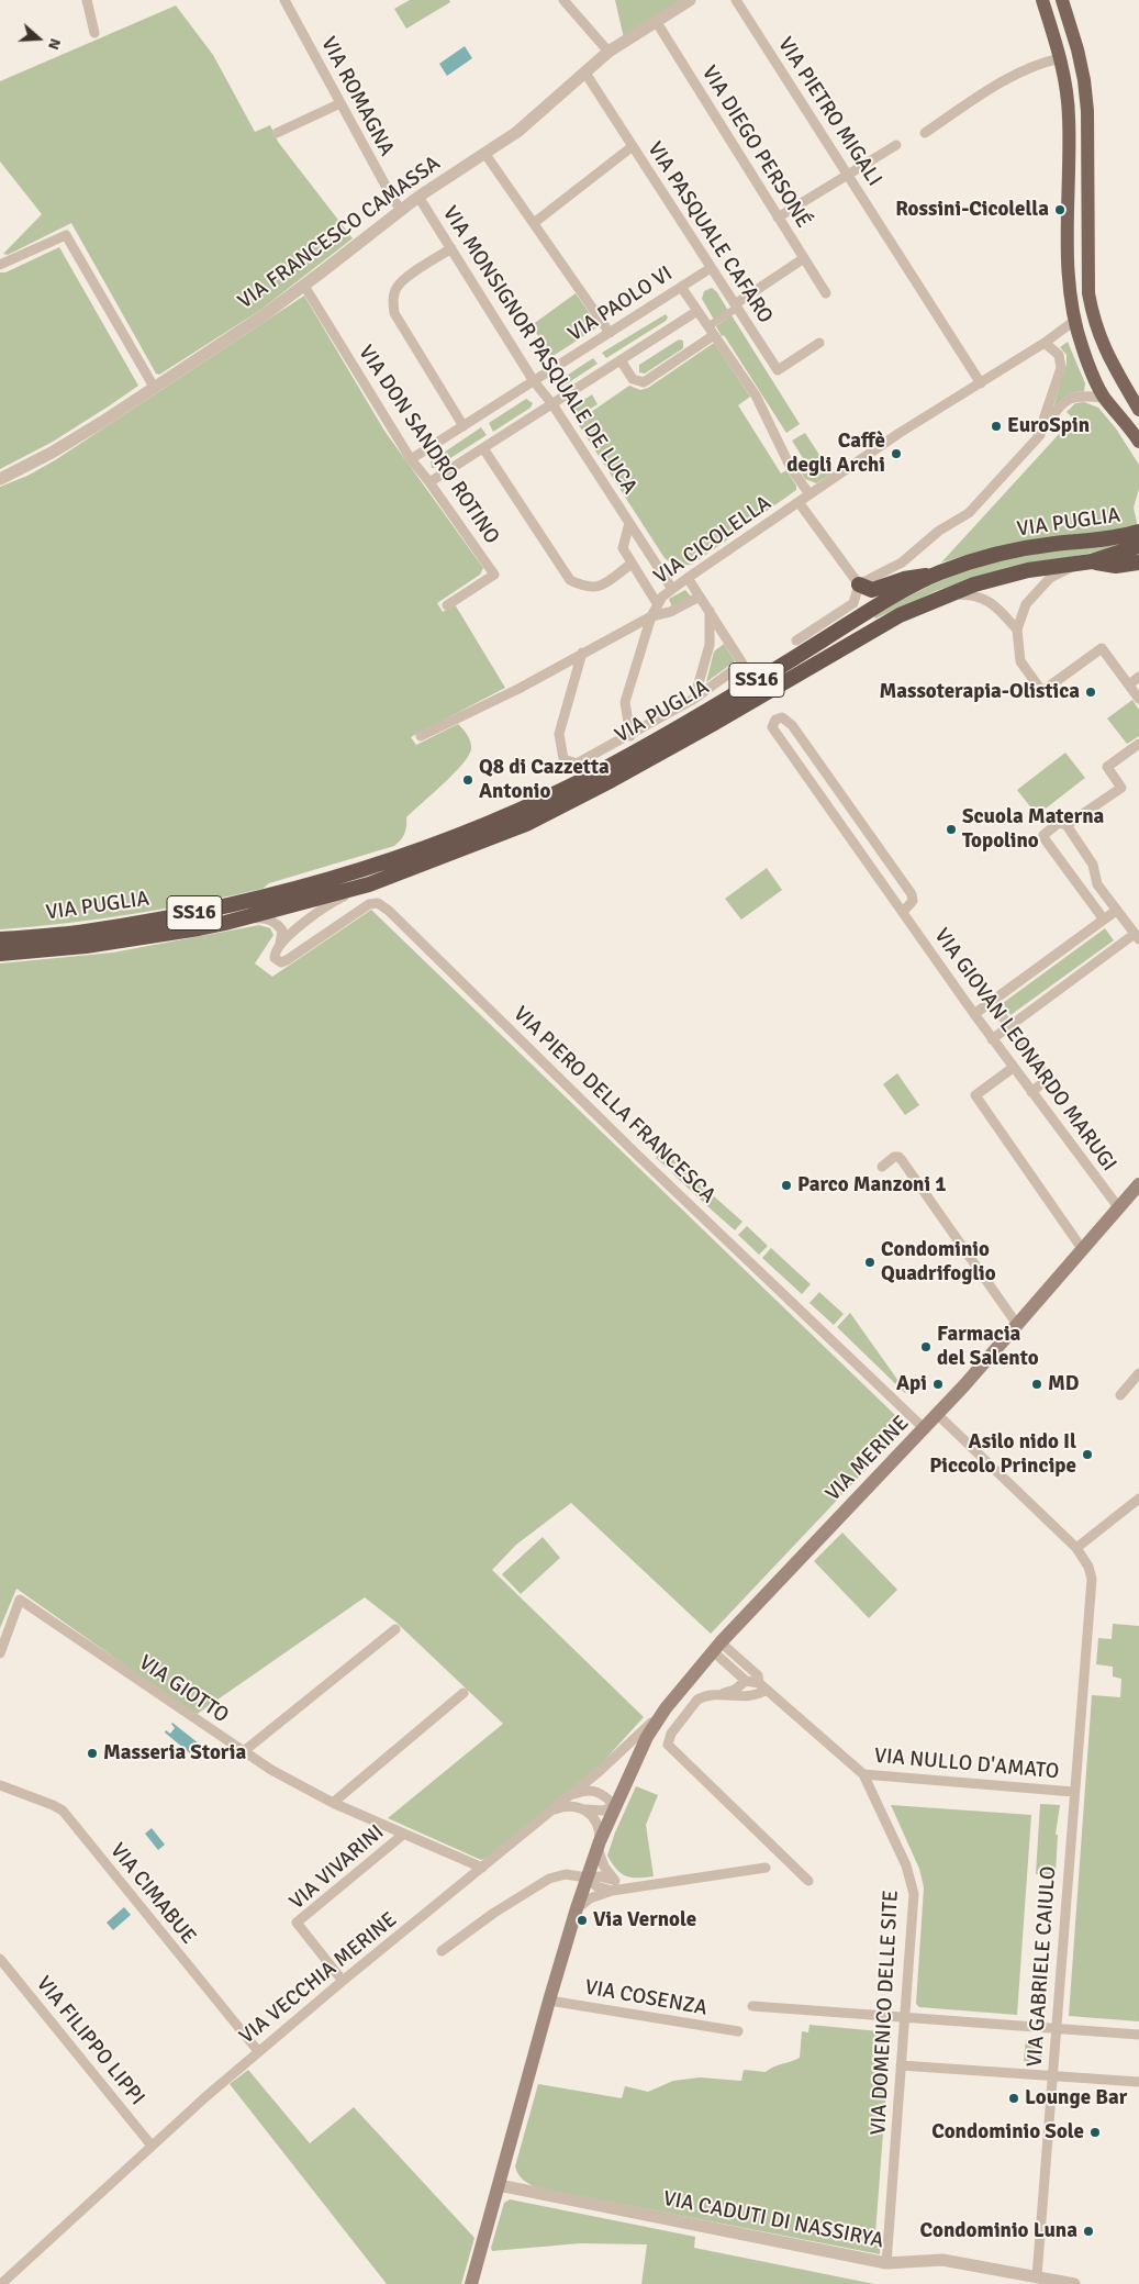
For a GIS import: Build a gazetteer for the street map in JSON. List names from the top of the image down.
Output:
{
  "streets": {
    "highway": ["VIA PUGLIA", "SS16"],
    "main road": ["VIA MERINE"],
    "street": [
      "VIA ROMAGNA",
      "VIA PIETRO MIGALI",
      "VIA DIEGO PERSONÉ",
      "VIA FRANCESCO CAMASSA",
      "VIA PASQUALE CAFARO",
      "VIA PAOLO VI",
      "VIA MONSIGNOR PASQUALE DE LUCA",
      "VIA DON SANDRO ROTINO",
      "VIA CICOLELLA",
      "VIA GIOVAN LEONARDO MARUGI",
      "VIA PIERO DELLA FRANCESCA",
      "VIA GIOTTO",
      "VIA NULLO D'AMATO",
      "VIA VIVARINI",
      "VIA CIMABUE",
      "VIA GABRIELE CAIULO",
      "VIA VECCHIA MERINE",
      "VIA COSENZA",
      "VIA DOMENICO DELLE SITE",
      "VIA FILIPPO LIPPI",
      "VIA CADUTI DI NASSIRYA"
    ]
  },
  "crossings": [
    ["VIA ROMAGNA", "VIA FRANCESCO CAMASSA"],
    ["VIA PIETRO MIGALI", "VIA CICOLELLA"],
    ["VIA DIEGO PERSONÉ", "VIA FRANCESCO CAMASSA"],
    ["VIA FRANCESCO CAMASSA", "VIA PASQUALE CAFARO"],
    ["VIA FRANCESCO CAMASSA", "VIA MONSIGNOR PASQUALE DE LUCA"],
    ["VIA FRANCESCO CAMASSA", "VIA DON SANDRO ROTINO"],
    ["VIA PASQUALE CAFARO", "VIA PAOLO VI"],
    ["VIA PAOLO VI", "VIA MONSIGNOR PASQUALE DE LUCA"],
    ["VIA PAOLO VI", "VIA DON SANDRO ROTINO"],
    ["VIA MONSIGNOR PASQUALE DE LUCA", "VIA CICOLELLA"],
    ["VIA PUGLIA", "SS16"],
    ["VIA PUGLIA", "VIA PIERO DELLA FRANCESCA"],
    ["VIA GIOVAN LEONARDO MARUGI", "VIA MERINE"],
    ["VIA PIERO DELLA FRANCESCA", "VIA MERINE"],
    ["VIA MERINE", "VIA NULLO D'AMATO"],
    ["VIA MERINE", "VIA GABRIELE CAIULO"],
    ["VIA MERINE", "VIA VECCHIA MERINE"],
    ["VIA GIOTTO", "VIA VIVARINI"],
    ["VIA GIOTTO", "VIA VECCHIA MERINE"],
    ["VIA NULLO D'AMATO", "VIA GABRIELE CAIULO"],
    ["VIA NULLO D'AMATO", "VIA DOMENICO DELLE SITE"],
    ["VIA VIVARINI", "VIA VECCHIA MERINE"],
    ["VIA CIMABUE", "VIA VECCHIA MERINE"],
    ["VIA GABRIELE CAIULO", "VIA CADUTI DI NASSIRYA"],
    ["VIA VECCHIA MERINE", "VIA FILIPPO LIPPI"],
    ["VIA DOMENICO DELLE SITE", "VIA CADUTI DI NASSIRYA"]
  ],
  "places": [
    "Rossini-Cicolella",
    "EuroSpin",
    "Caffè degli Archi",
    "Massoterapia-Olistica",
    "Q8 di Cazzetta Antonio",
    "Scuola Materna Topolino",
    "Parco Manzoni 1",
    "Condominio Quadrifoglio",
    "Farmacia del Salento",
    "Api",
    "MD",
    "Asilo nido Il Piccolo Principe",
    "Masseria Storia",
    "Via Vernole",
    "Lounge Bar",
    "Condominio Sole",
    "Condominio Luna"
  ],
  "north": "right"
}
